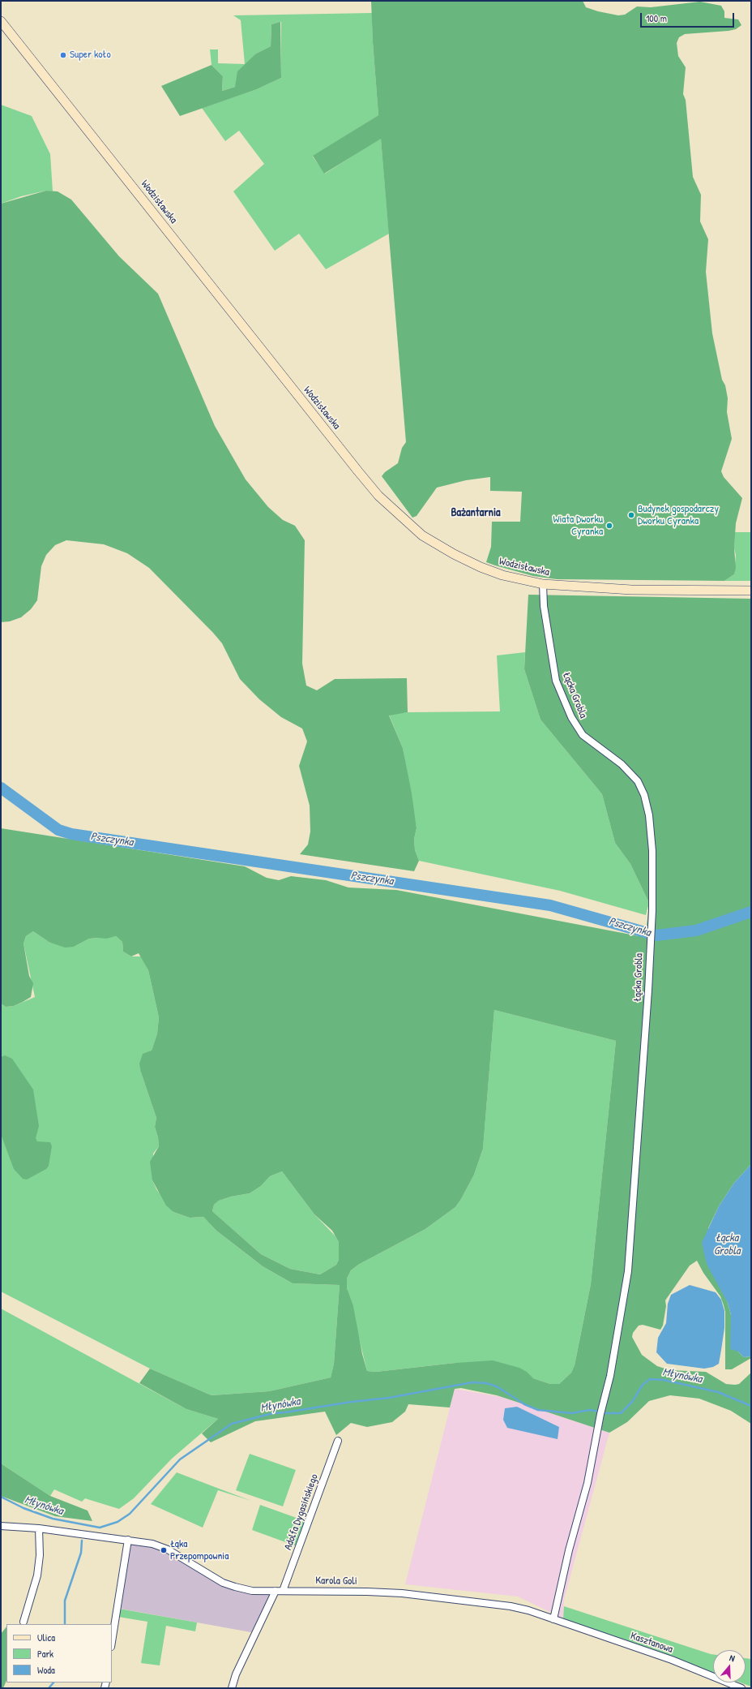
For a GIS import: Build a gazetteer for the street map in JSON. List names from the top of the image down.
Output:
{
  "streets": {
    "main road": ["Wodzisławska"],
    "street": [
      "Łącka Grobla",
      "Adolfa Dygasińskiego",
      "Karola Goli",
      "Kasztanowa"
    ]
  },
  "crossings": [
    ["Wodzisławska", "Łącka Grobla"],
    ["Łącka Grobla", "Karola Goli"],
    ["Łącka Grobla", "Kasztanowa"],
    ["Adolfa Dygasińskiego", "Karola Goli"],
    ["Karola Goli", "Kasztanowa"]
  ],
  "districts": ["Bażantarnia"],
  "water": ["Pszczynka", "Łącka Grobla", "Młynówka"],
  "places": [
    "Super koło",
    "Budynek gospodarczy Dworku Cyranka",
    "Wiata Dworku Cyranka",
    "Łąka Przepompownia"
  ],
  "legend": ["Ulica", "Park", "Woda"],
  "scale_bar": "100 m",
  "north": "top"
}
